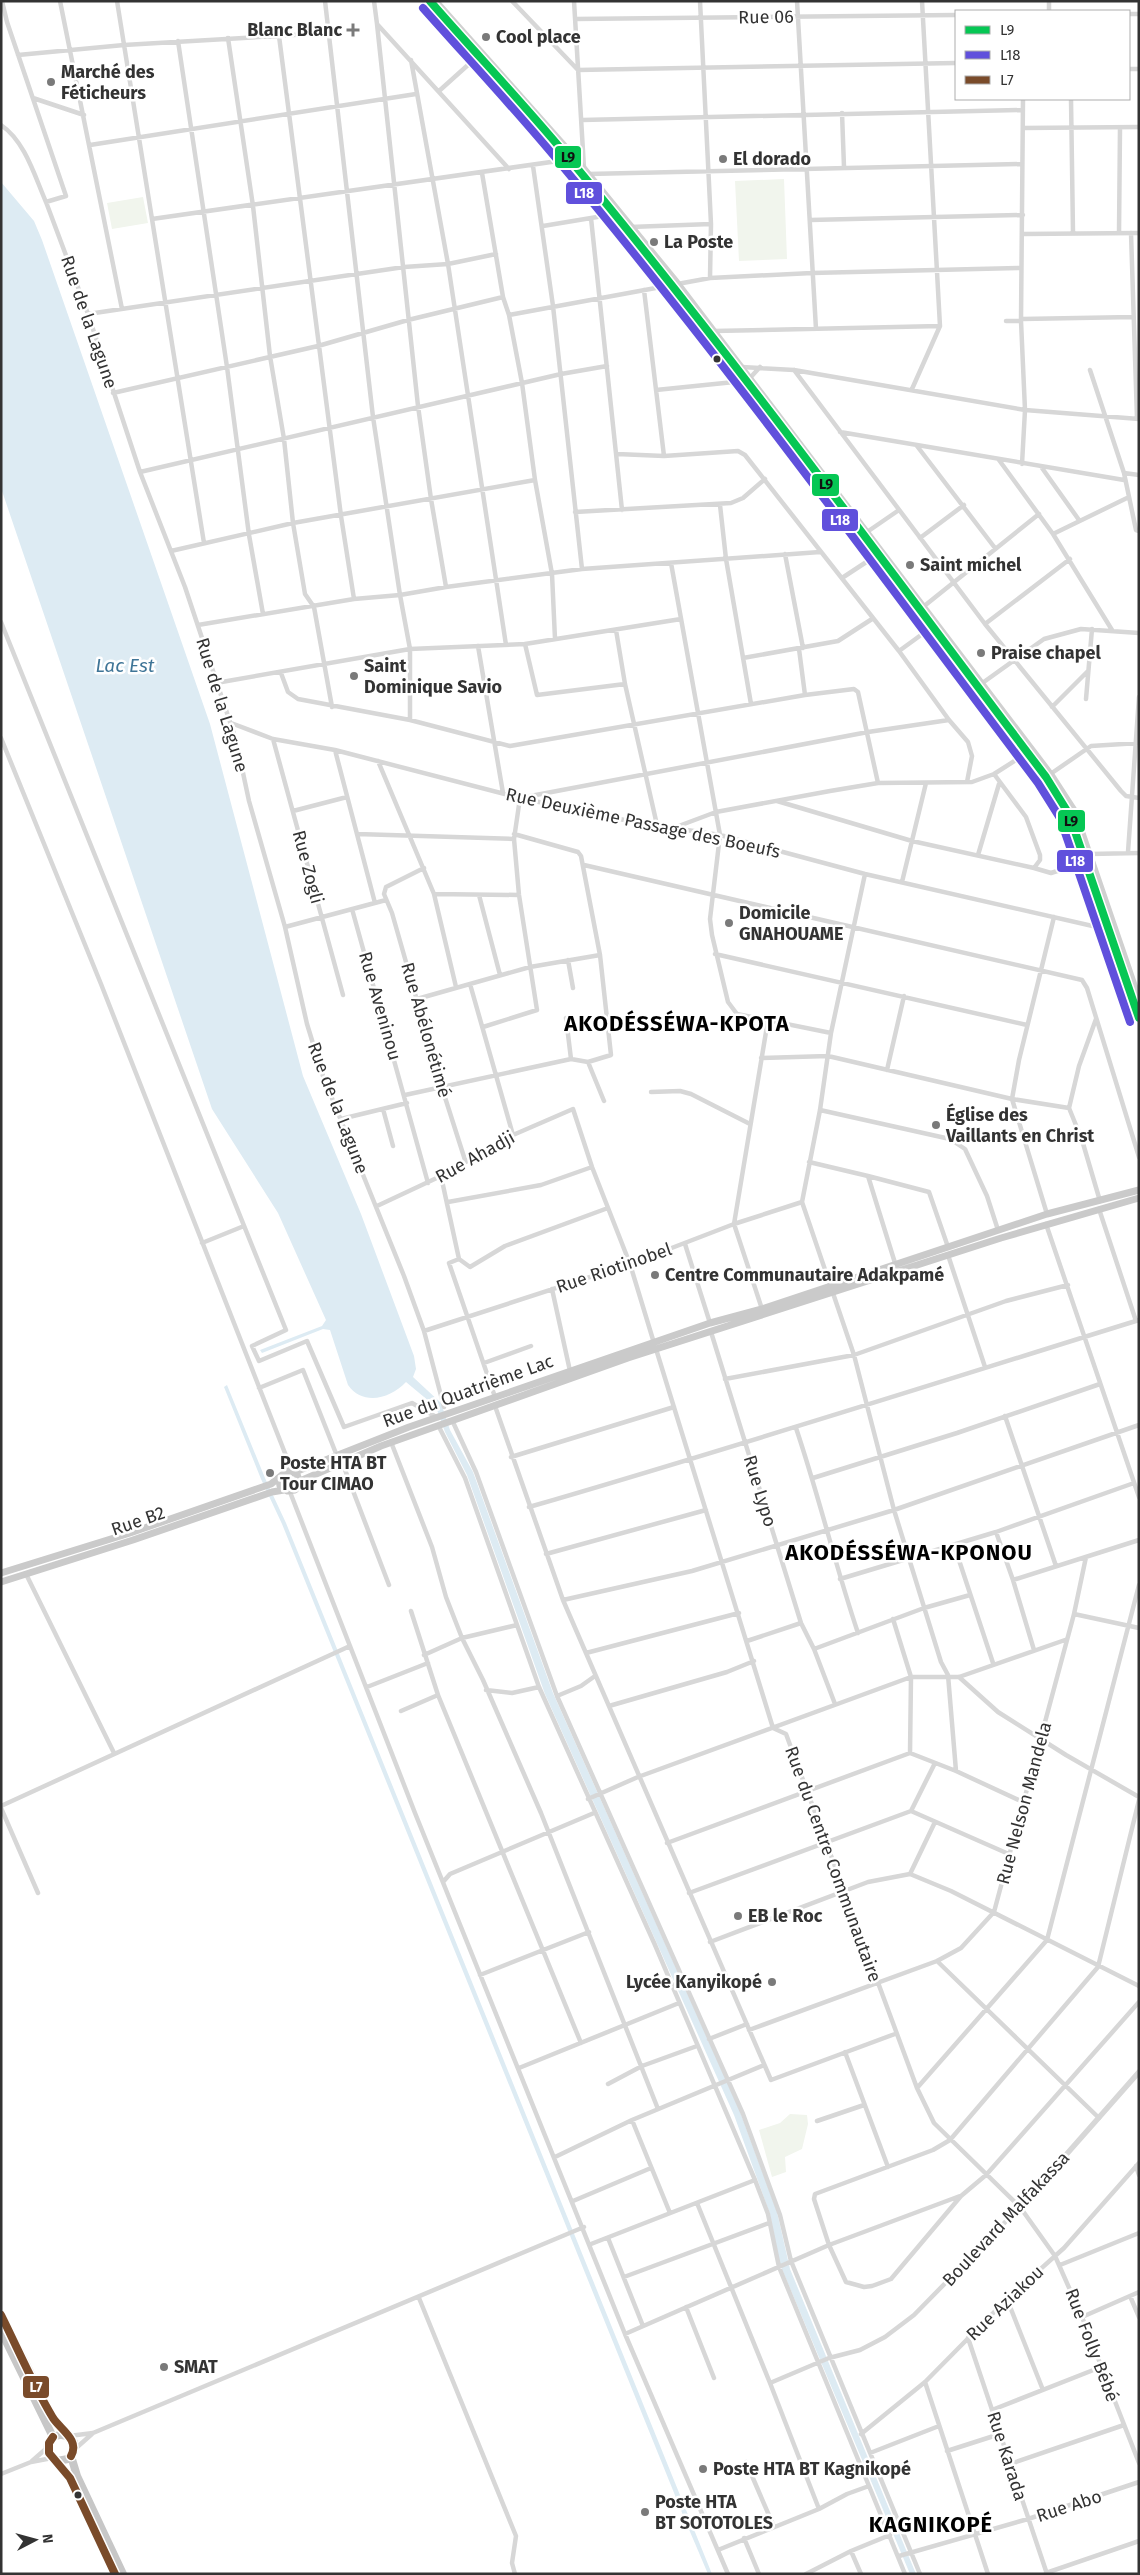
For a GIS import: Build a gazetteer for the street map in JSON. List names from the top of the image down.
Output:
{
  "streets": {
    "main road": ["Rue du Quatrième Lac", "Rue B2"],
    "street": [
      "Rue 06",
      "Rue de la Lagune",
      "Rue Deuxième Passage des Boeufs",
      "Rue Zogli",
      "Rue Aveninou",
      "Rue Abélonétimé",
      "Rue Ahadji",
      "Rue Riotinobel",
      "Rue Lypo",
      "Rue Nelson Mandela",
      "Rue du Centre Communautaire",
      "Boulevard Malfakassa",
      "Rue Aziakou",
      "Rue Folly Bébé",
      "Rue Karada",
      "Rue Abo"
    ]
  },
  "crossings": [
    ["Rue de la Lagune", "Rue Deuxième Passage des Boeufs"],
    ["Rue de la Lagune", "Rue Ahadji"],
    ["Rue de la Lagune", "Rue Riotinobel"],
    ["Rue Deuxième Passage des Boeufs", "Rue Zogli"],
    ["Rue Aveninou", "Rue Ahadji"],
    ["Rue Abélonétimé", "Rue Ahadji"],
    ["Rue Ahadji", "Rue du Centre Communautaire"],
    ["Rue Riotinobel", "Rue du Centre Communautaire"],
    ["Rue du Quatrième Lac", "Rue B2"],
    ["Rue du Quatrième Lac", "Rue du Centre Communautaire"],
    ["Rue Nelson Mandela", "Rue du Centre Communautaire"],
    ["Rue du Centre Communautaire", "Boulevard Malfakassa"],
    ["Rue du Centre Communautaire", "Rue Folly Bébé"],
    ["Boulevard Malfakassa", "Rue Folly Bébé"],
    ["Rue Aziakou", "Rue Folly Bébé"],
    ["Rue Aziakou", "Rue Karada"],
    ["Rue Karada", "Rue Abo"]
  ],
  "districts": ["AKODÉSSÉWA-KPOTA", "AKODÉSSÉWA-KPONOU", "KAGNIKOPÉ"],
  "water": ["Lac Est"],
  "places": {
    "health": ["Blanc Blanc"],
    "other": [
      "Cool place",
      "Marché des Féticheurs",
      "El dorado",
      "La Poste",
      "Saint michel",
      "Praise chapel",
      "Saint Dominique Savio",
      "Domicile GNAHOUAME",
      "Église des Vaillants en Christ",
      "Centre Communautaire Adakpamé",
      "Poste HTA BT Tour CIMAO",
      "EB le Roc",
      "Lycée Kanyikopé",
      "SMAT",
      "Poste HTA BT Kagnikopé",
      "Poste HTA BT SOTOTOLES"
    ]
  },
  "lines": ["transit line L9", "transit line L18", "transit line L7"],
  "legend": ["L9", "L18", "L7"],
  "north": "right"
}
